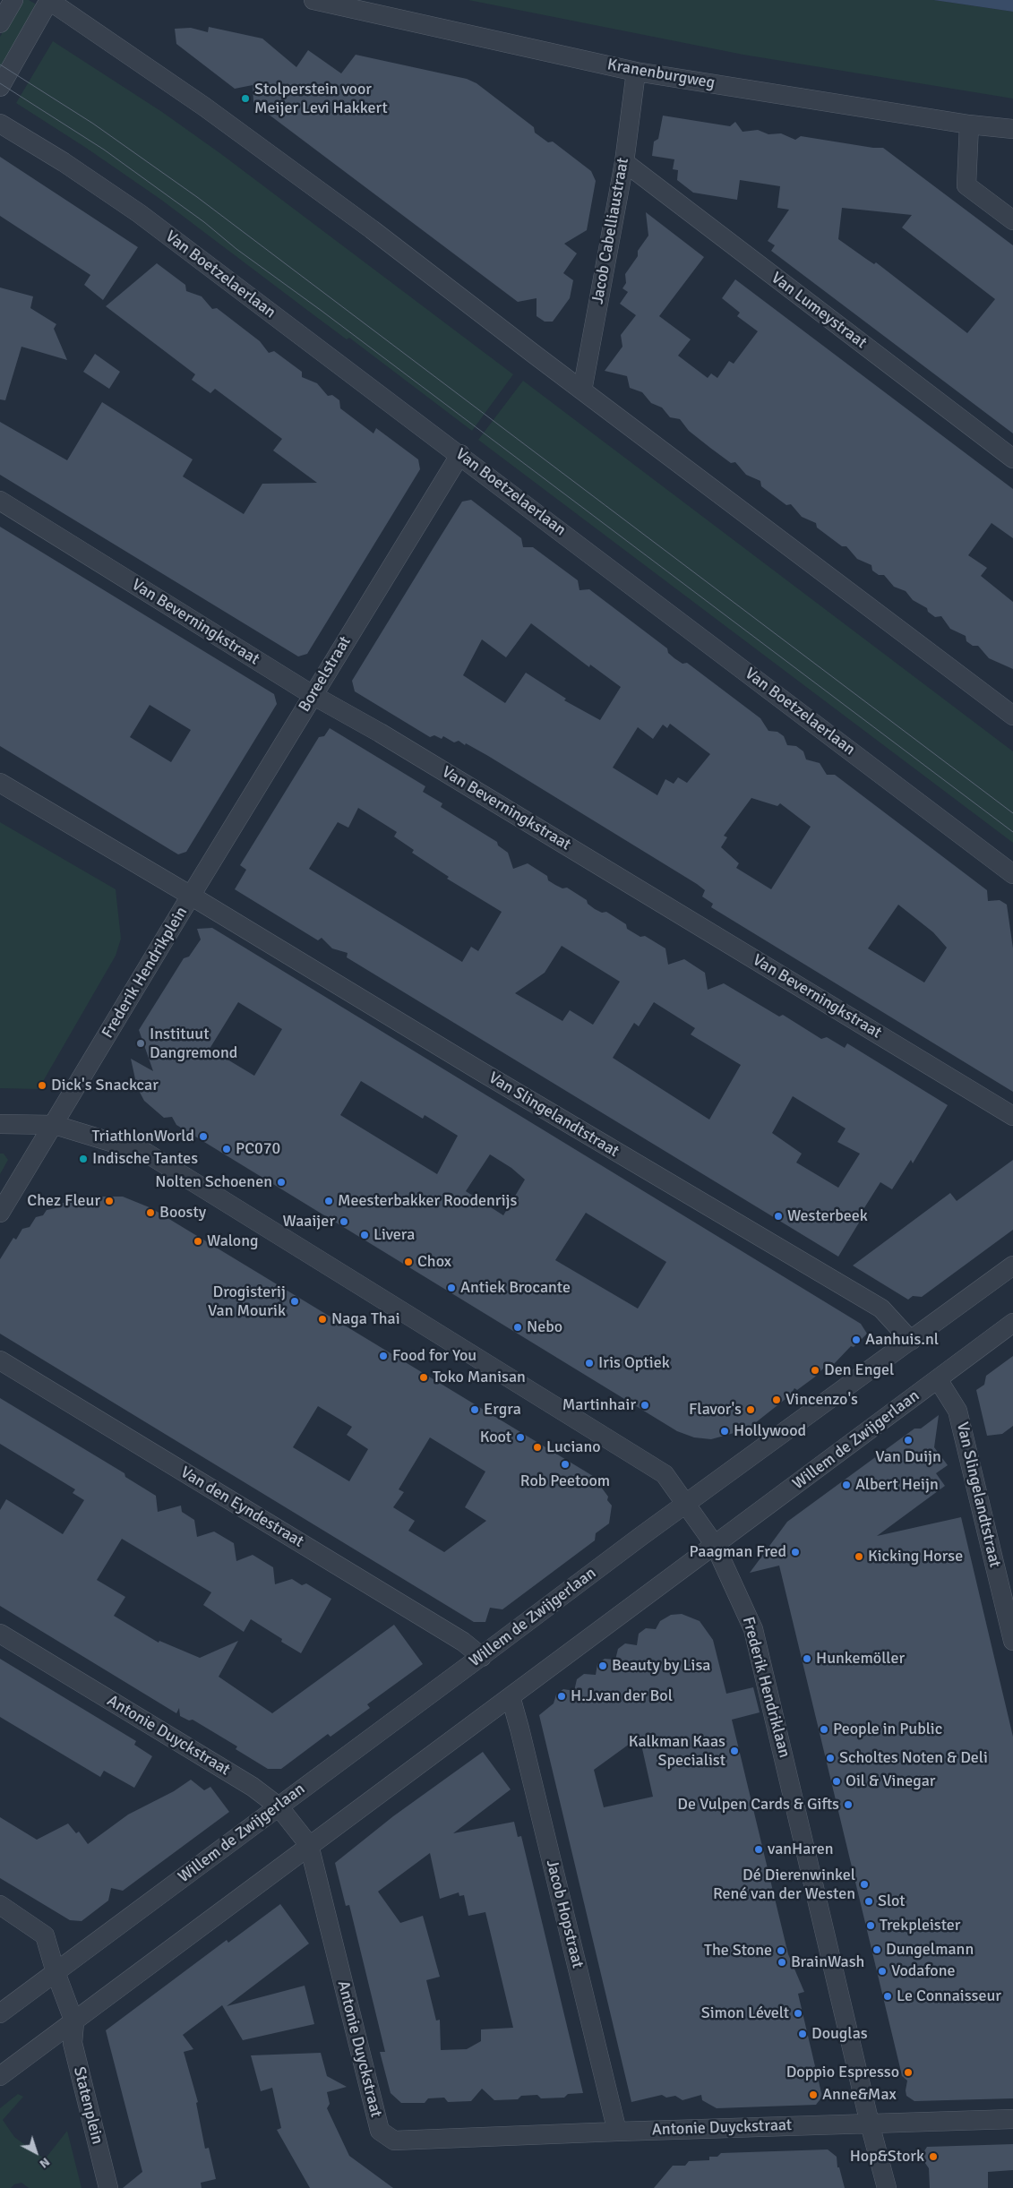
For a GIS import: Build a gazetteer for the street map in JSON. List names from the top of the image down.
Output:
{
  "streets": {
    "street": [
      "Kranenburgweg",
      "Jacob Cabelliaustraat",
      "Van Boetzelaerlaan",
      "Van Lumeystraat",
      "Van Beverningkstraat",
      "Boreelstraat",
      "Frederik Hendrikplein",
      "Van Slingelandtstraat",
      "Willem de Zwijgerlaan",
      "Van den Eyndestraat",
      "Frederik Hendriklaan",
      "Antonie Duyckstraat",
      "Jacob Hopstraat",
      "Statenplein"
    ]
  },
  "crossings": [
    ["Kranenburgweg", "Jacob Cabelliaustraat"],
    ["Jacob Cabelliaustraat", "Van Lumeystraat"],
    ["Van Boetzelaerlaan", "Boreelstraat"],
    ["Van Beverningkstraat", "Boreelstraat"],
    ["Boreelstraat", "Frederik Hendrikplein"],
    ["Boreelstraat", "Van Slingelandtstraat"],
    ["Frederik Hendrikplein", "Van Slingelandtstraat"],
    ["Frederik Hendrikplein", "Frederik Hendriklaan"],
    ["Van Slingelandtstraat", "Willem de Zwijgerlaan"],
    ["Willem de Zwijgerlaan", "Van den Eyndestraat"],
    ["Willem de Zwijgerlaan", "Frederik Hendriklaan"],
    ["Willem de Zwijgerlaan", "Antonie Duyckstraat"],
    ["Willem de Zwijgerlaan", "Jacob Hopstraat"],
    ["Willem de Zwijgerlaan", "Statenplein"],
    ["Frederik Hendriklaan", "Antonie Duyckstraat"],
    ["Antonie Duyckstraat", "Jacob Hopstraat"]
  ],
  "places": [
    "Stolperstein voor Meijer Levi Hakkert",
    "Instituut Dangremond",
    "Dick's Snackcar",
    "TriathlonWorld",
    "PC070",
    "Indische Tantes",
    "Nolten Schoenen",
    "Chez Fleur",
    "Meesterbakker Roodenrijs",
    "Boosty",
    "Westerbeek",
    "Waaijer",
    "Livera",
    "Walong",
    "Chox",
    "Antiek Brocante",
    "Drogisterij Van Mourik",
    "Naga Thai",
    "Nebo",
    "Aanhuis.nl",
    "Food for You",
    "Iris Optiek",
    "Den Engel",
    "Toko Manisan",
    "Vincenzo's",
    "Martinhair",
    "Ergra",
    "Flavor's",
    "Hollywood",
    "Koot",
    "Van Duijn",
    "Luciano",
    "Rob Peetoom",
    "Albert Heijn",
    "Paagman Fred",
    "Kicking Horse",
    "Hunkemöller",
    "Beauty by Lisa",
    "H.J.van der Bol",
    "People in Public",
    "Kalkman Kaas Specialist",
    "Scholtes Noten & Deli",
    "Oil & Vinegar",
    "De Vulpen Cards & Gifts",
    "vanHaren",
    "Dé Dierenwinkel René van der Westen",
    "Slot",
    "Trekpleister",
    "Dungelmann",
    "The Stone",
    "BrainWash",
    "Vodafone",
    "Le Connaisseur",
    "Simon Lévelt",
    "Douglas",
    "Doppio Espresso",
    "Anne&Max",
    "Hop&Stork"
  ],
  "north": "bottom right"
}
